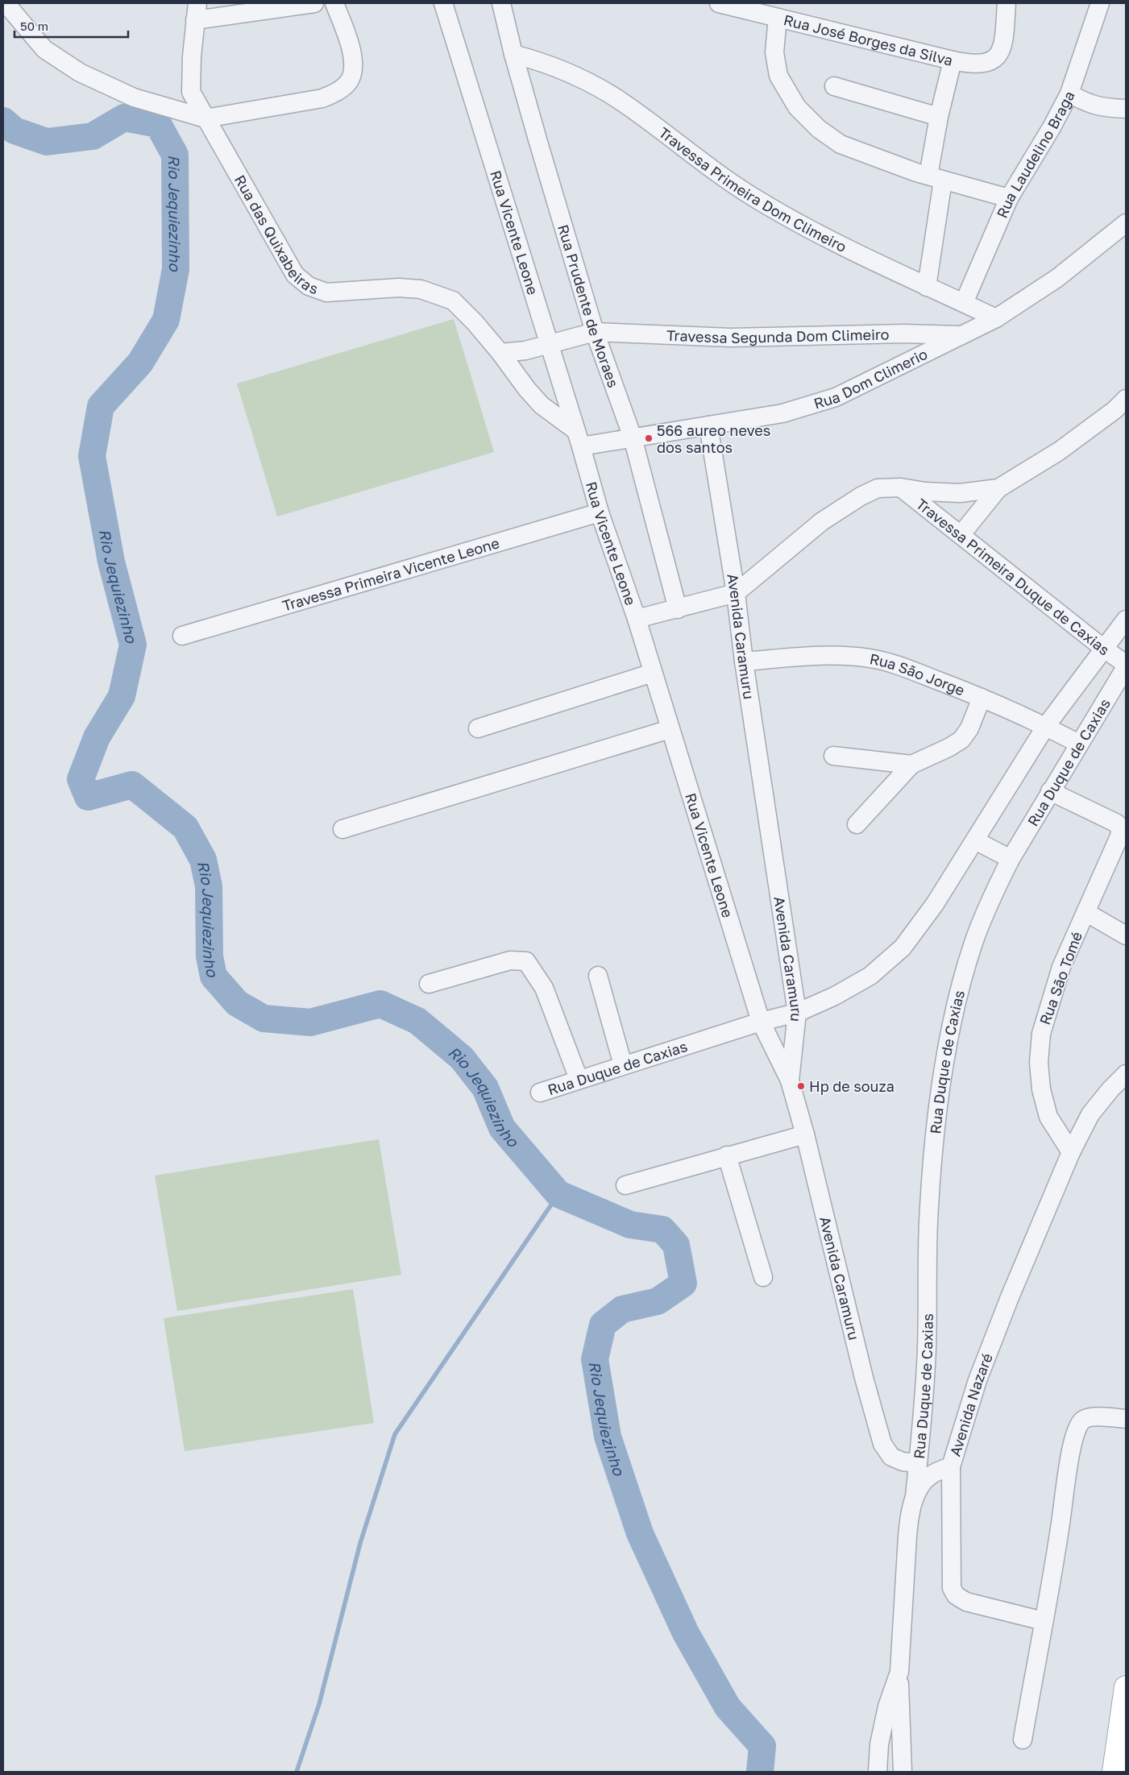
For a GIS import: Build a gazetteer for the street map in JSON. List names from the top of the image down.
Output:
{
  "streets": {
    "street": [
      "Rua José Borges da Silva",
      "Rua Laudelino Braga",
      "Travessa Primeira Dom Climeiro",
      "Rua das Quixabeiras",
      "Rua Vicente Leone",
      "Rua Prudente de Moraes",
      "Travessa Segunda Dom Climeiro",
      "Rua Dom Climerio",
      "Travessa Primeira Vicente Leone",
      "Travessa Primeira Duque de Caxias",
      "Avenida Caramuru",
      "Rua São Jorge",
      "Rua Duque de Caxias",
      "Rua São Tomé",
      "Avenida Nazaré"
    ]
  },
  "crossings": [
    ["Rua Laudelino Braga", "Travessa Primeira Dom Climeiro"],
    ["Travessa Primeira Dom Climeiro", "Rua Prudente de Moraes"],
    ["Travessa Primeira Dom Climeiro", "Rua Dom Climerio"],
    ["Rua das Quixabeiras", "Rua Vicente Leone"],
    ["Rua das Quixabeiras", "Rua Dom Climerio"],
    ["Rua Vicente Leone", "Rua Dom Climerio"],
    ["Rua Vicente Leone", "Travessa Primeira Vicente Leone"],
    ["Rua Vicente Leone", "Avenida Caramuru"],
    ["Rua Vicente Leone", "Rua Duque de Caxias"],
    ["Rua Prudente de Moraes", "Travessa Segunda Dom Climeiro"],
    ["Rua Prudente de Moraes", "Rua Dom Climerio"],
    ["Travessa Segunda Dom Climeiro", "Rua Dom Climerio"],
    ["Rua Dom Climerio", "Avenida Caramuru"],
    ["Travessa Primeira Duque de Caxias", "Rua Duque de Caxias"],
    ["Avenida Caramuru", "Rua São Jorge"],
    ["Avenida Caramuru", "Rua Duque de Caxias"],
    ["Rua São Jorge", "Rua Duque de Caxias"],
    ["Rua Duque de Caxias", "Rua São Tomé"],
    ["Rua Duque de Caxias", "Avenida Nazaré"],
    ["Rua São Tomé", "Avenida Nazaré"]
  ],
  "water": ["Rio Jequiezinho"],
  "places": ["566 aureo neves dos santos", "Hp de souza"],
  "scale_bar": "50 m"
}
